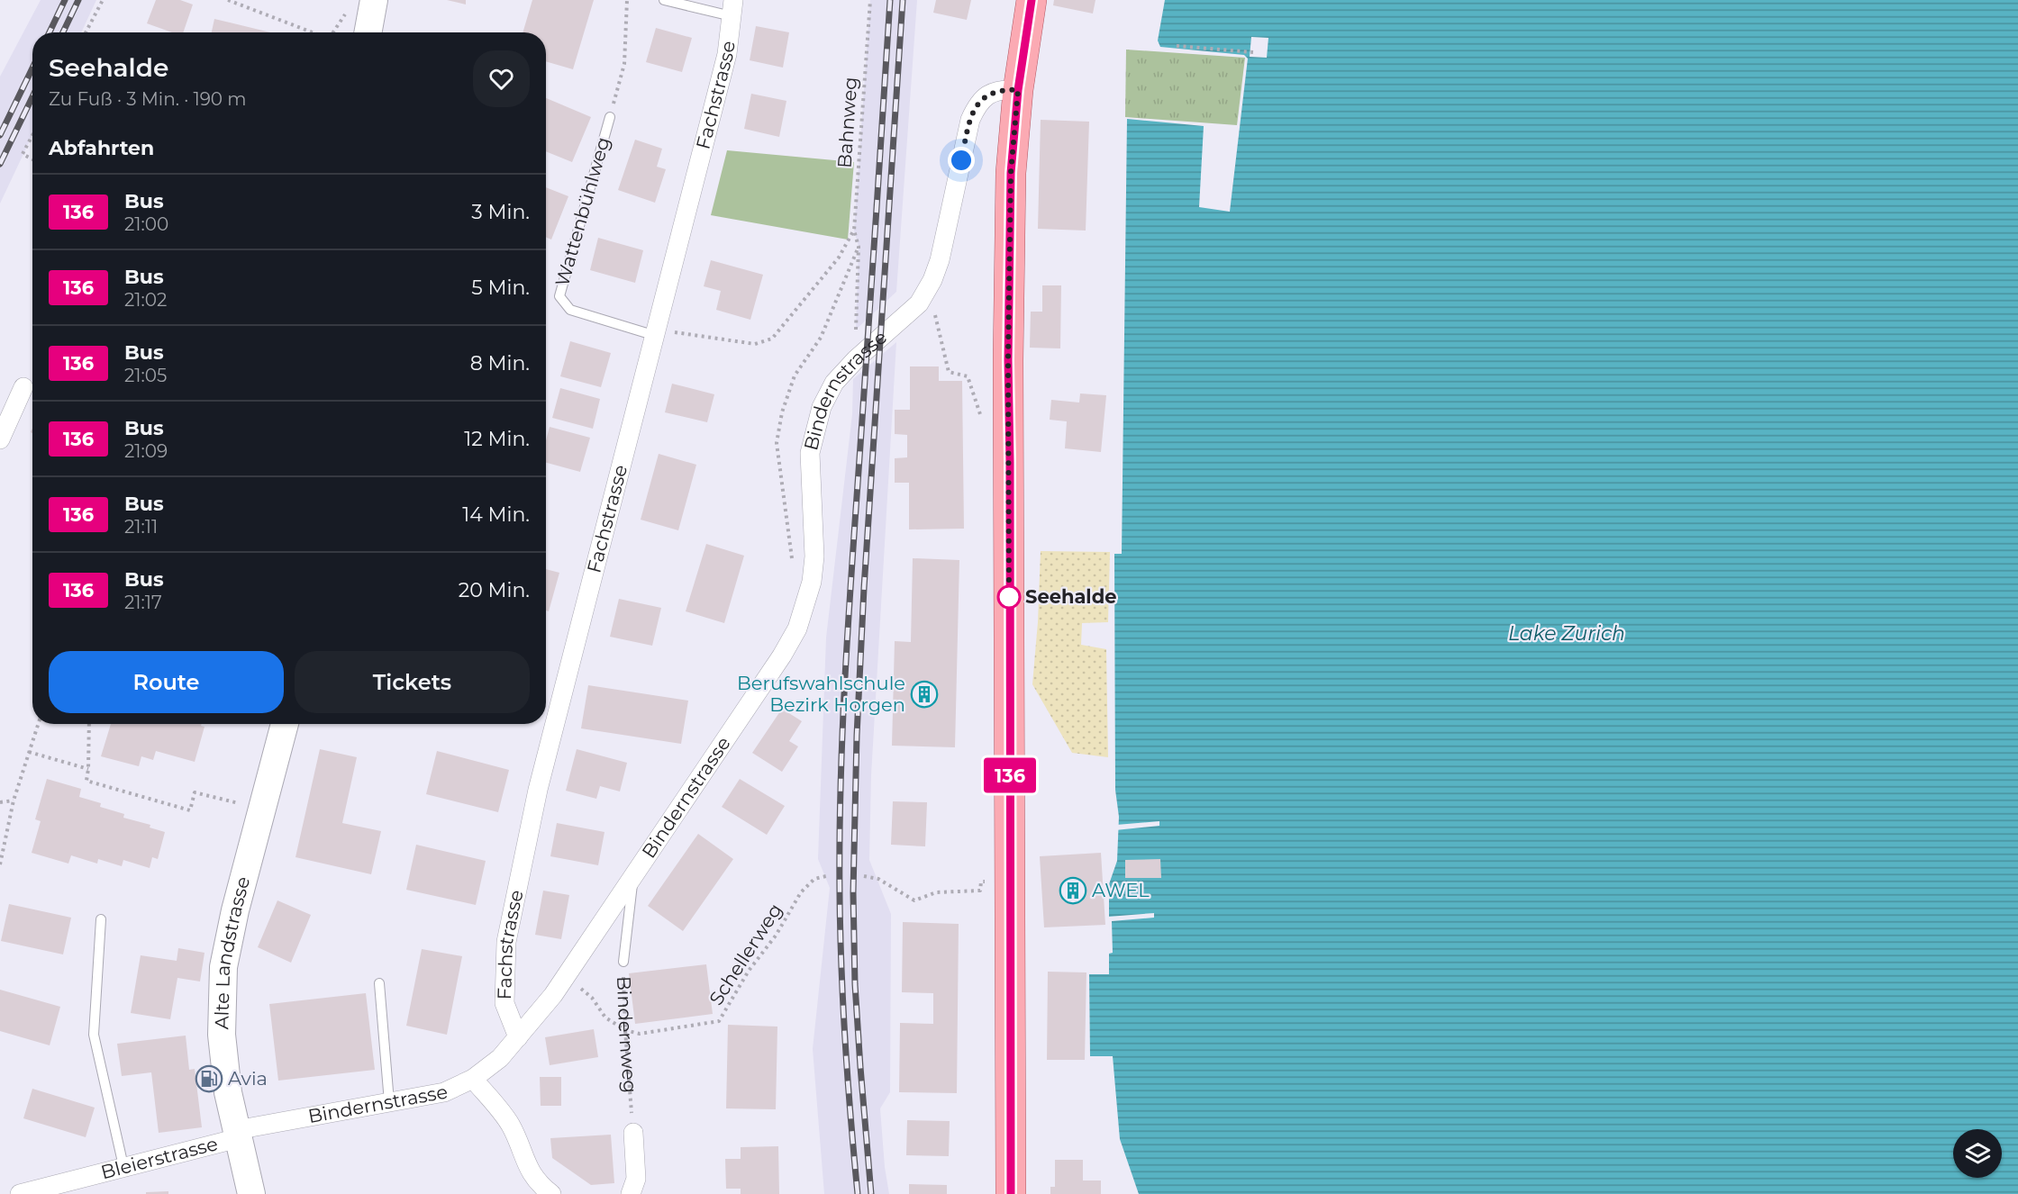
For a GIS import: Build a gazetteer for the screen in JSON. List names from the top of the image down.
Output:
{
  "streets": {
    "main road": ["Alte Landstrasse"],
    "street": ["Fachstrasse", "Bindernstrasse", "Bleierstrasse"],
    "lane": ["Wattenbühlweg", "Bindernweg"],
    "path": ["Bahnweg", "Schellerweg"]
  },
  "crossings": [
    ["Fachstrasse", "Wattenbühlweg"],
    ["Fachstrasse", "Bindernstrasse"],
    ["Bindernstrasse", "Alte Landstrasse"],
    ["Bindernstrasse", "Bindernweg"],
    ["Bindernstrasse", "Bleierstrasse"],
    ["Alte Landstrasse", "Bleierstrasse"],
    ["Schellerweg", "Bindernweg"]
  ],
  "water": ["Lake Zurich"],
  "places": {
    "other": ["Seehalde"],
    "building": ["Berufswahlschule Bezirk Horgen", "AWEL"],
    "fuel station": ["Avia"]
  },
  "lines": ["bus line 136"],
  "page": {
    "on_map": "136",
    "heading": [
      ["Seehalde", "Zu Fuß · 3 Min. · 190 m"],
      "Abfahrten"
    ],
    "list": [
      {
        "mark": "136",
        "name": "Bus",
        "note": "21:00",
        "value": "3 Min."
      },
      {
        "mark": "136",
        "name": "Bus",
        "note": "21:02",
        "value": "5 Min."
      },
      {
        "mark": "136",
        "name": "Bus",
        "note": "21:05",
        "value": "8 Min."
      },
      {
        "mark": "136",
        "name": "Bus",
        "note": "21:09",
        "value": "12 Min."
      },
      {
        "mark": "136",
        "name": "Bus",
        "note": "21:11",
        "value": "14 Min."
      },
      {
        "mark": "136",
        "name": "Bus",
        "note": "21:17",
        "value": "20 Min."
      }
    ],
    "buttons": ["Route", "Tickets"]
  }
}
